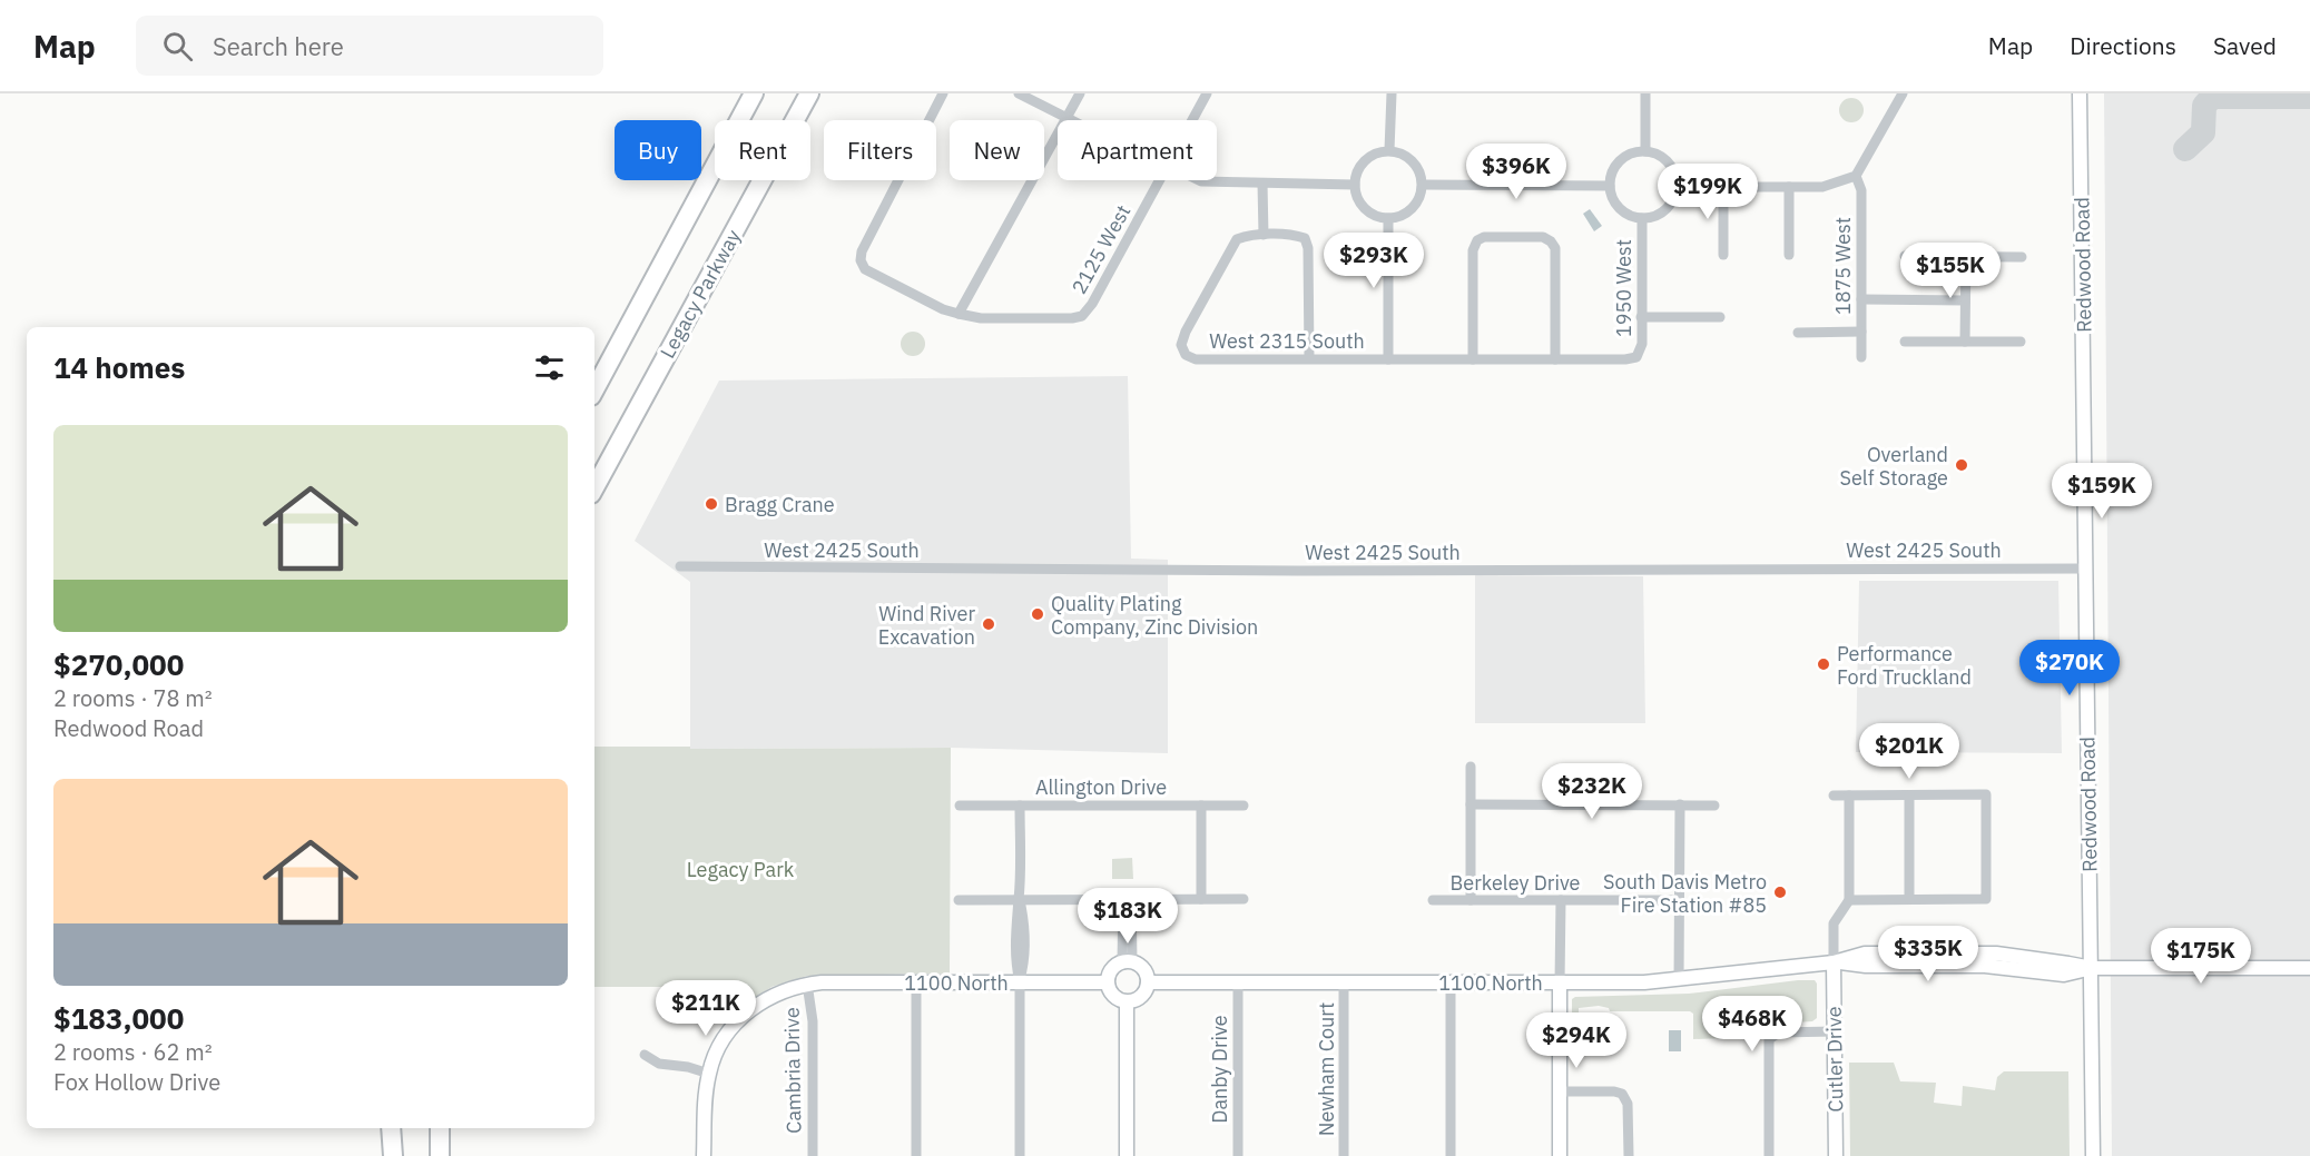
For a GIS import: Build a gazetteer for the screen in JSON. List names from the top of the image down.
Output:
{
  "streets": {
    "highway": ["Legacy Parkway"],
    "street": [
      "2125 West",
      "Redwood Road",
      "1875 West",
      "1950 West",
      "West 2315 South",
      "West 2425 South",
      "Allington Drive",
      "Berkeley Drive",
      "1100 North",
      "Cutler Drive",
      "Danby Drive",
      "Newham Court",
      "Cambria Drive"
    ]
  },
  "crossings": [
    ["Redwood Road", "West 2425 South"],
    ["Redwood Road", "1100 North"],
    ["1950 West", "West 2315 South"],
    ["1100 North", "Cutler Drive"],
    ["1100 North", "Danby Drive"],
    ["1100 North", "Newham Court"],
    ["1100 North", "Cambria Drive"]
  ],
  "parks": ["Legacy Park"],
  "places": [
    "Overland Self Storage",
    "Bragg Crane",
    "Quality Plating Company, Zinc Division",
    "Wind River Excavation",
    "Performance Ford Truckland",
    "South Davis Metro Fire Station #85"
  ],
  "page": {
    "header": "Map",
    "search": "Search here",
    "nav": ["Map", "Directions", "Saved"],
    "chip": [
      "Buy",
      "Rent",
      "Filters",
      "New",
      "Apartment"
    ],
    "price": [
      "$396K",
      "$199K",
      "$293K",
      "$155K",
      "$159K",
      "$270K",
      "$201K",
      "$232K",
      "$183K",
      "$335K",
      "$175K",
      "$211K",
      "$468K",
      "$294K"
    ],
    "heading": "14 homes",
    "list": [
      {
        "name": "$270,000",
        "note": "2 rooms · 78 m² · Redwood Road"
      },
      {
        "name": "$183,000",
        "note": "2 rooms · 62 m² · Fox Hollow Drive"
      }
    ]
  }
}
